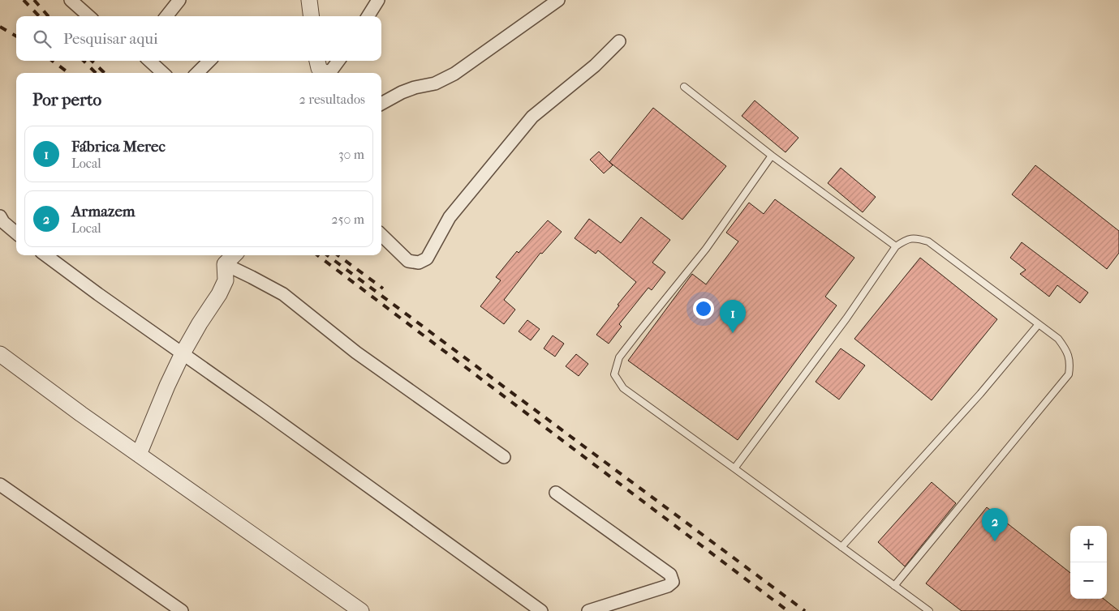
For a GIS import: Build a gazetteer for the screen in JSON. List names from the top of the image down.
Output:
{
  "page": {
    "search": "Pesquisar aqui",
    "heading": ["Por perto", "2 resultados"],
    "list": [
      {
        "mark": "1",
        "name": "Fábrica Merec",
        "note": "Local",
        "value": "30 m"
      },
      {
        "mark": "2",
        "name": "Armazem",
        "note": "Local",
        "value": "250 m"
      }
    ],
    "pins": ["1", "2"],
    "map_buttons": ["+", "−"]
  }
}
